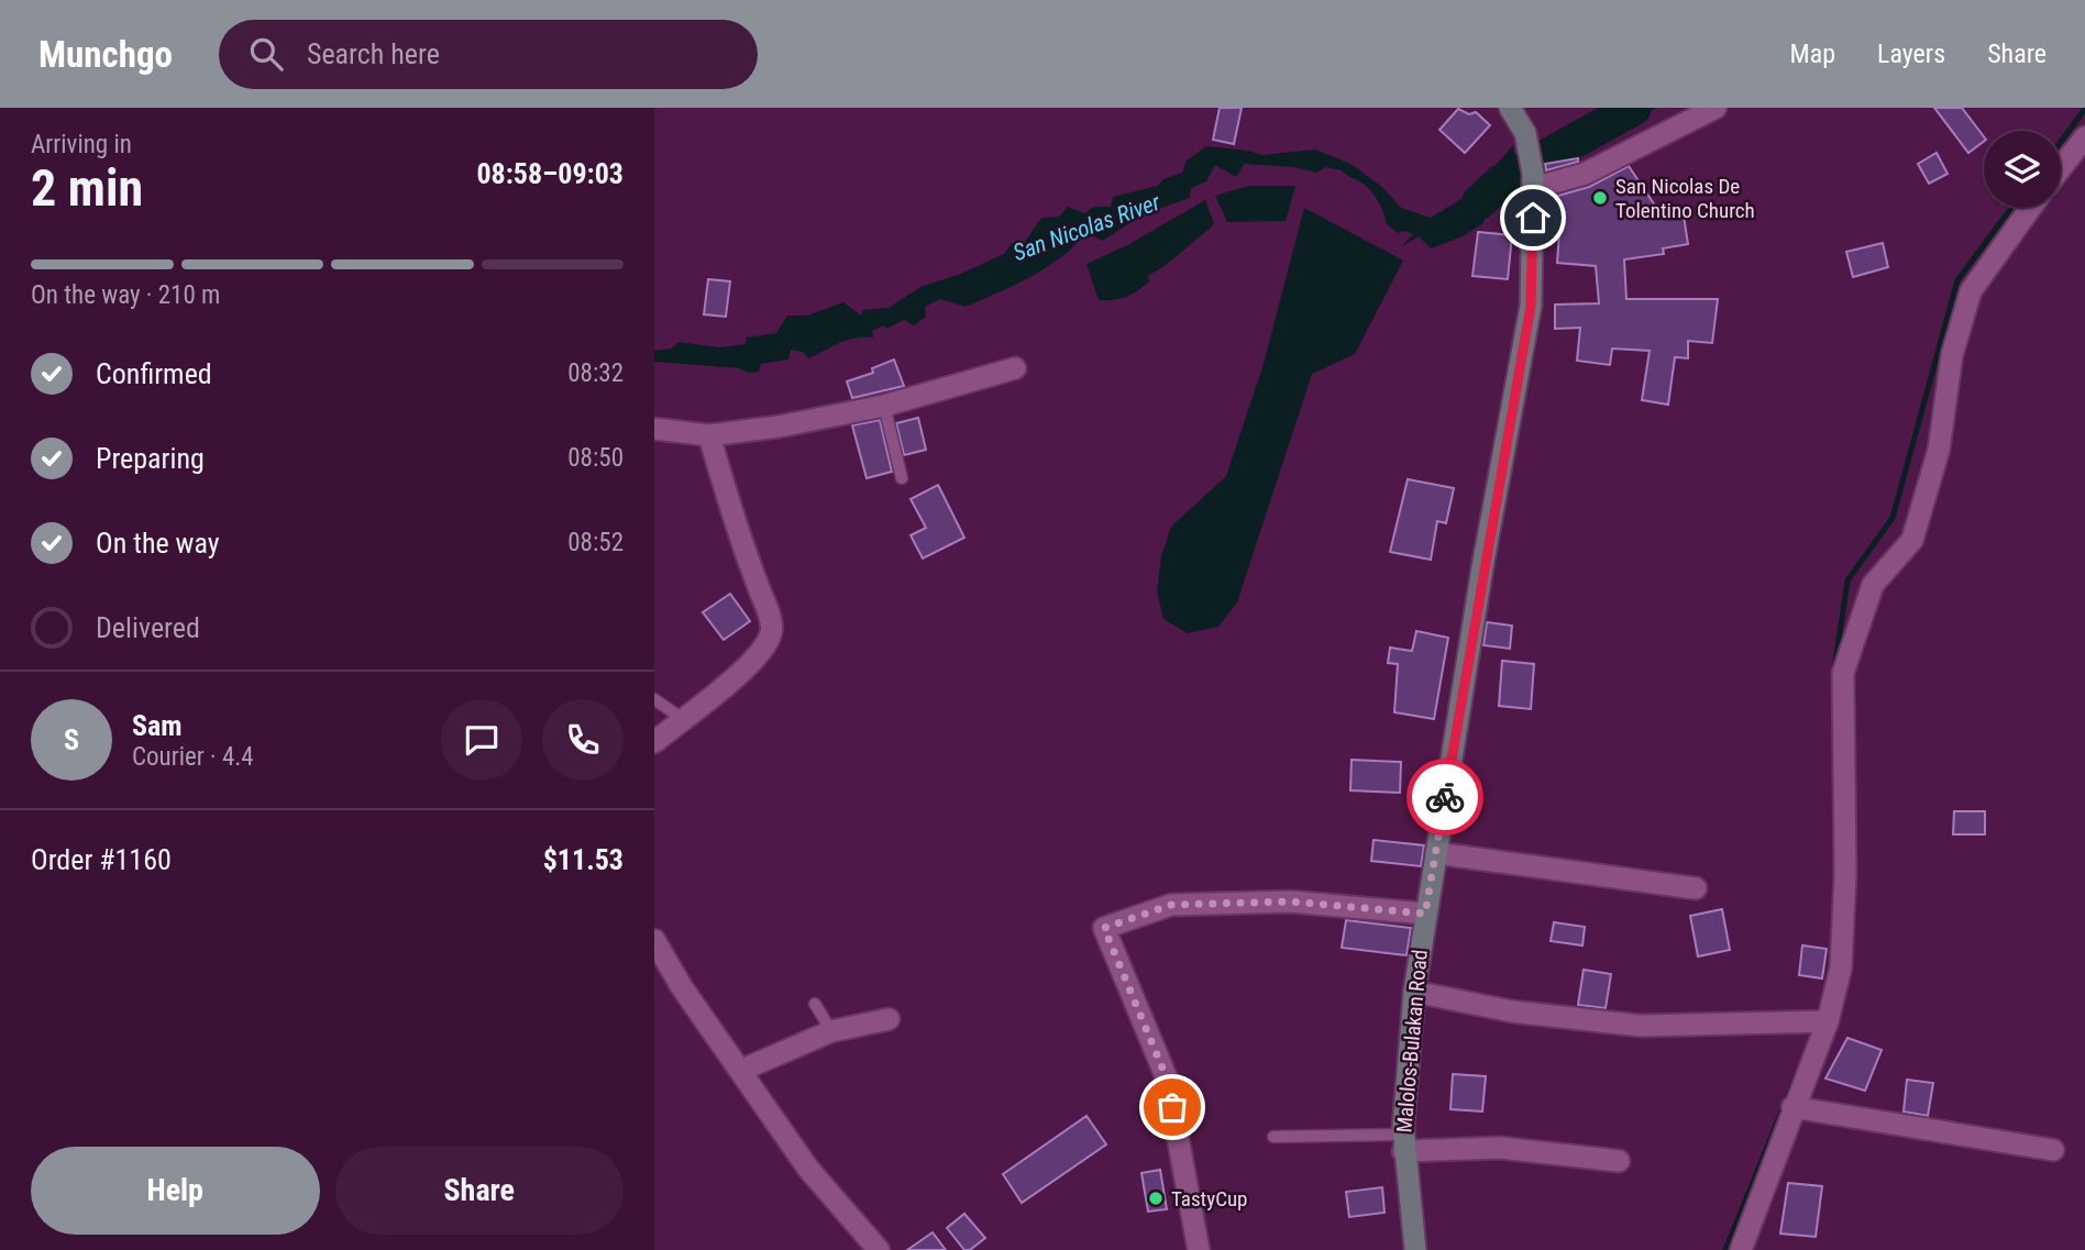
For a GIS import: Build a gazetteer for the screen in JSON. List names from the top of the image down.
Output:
{
  "streets": {
    "main road": ["Malolos-Bulakan Road"]
  },
  "water": ["San Nicolas River"],
  "places": ["San Nicolas De Tolentino Church", "TastyCup"],
  "page": {
    "header": "Munchgo",
    "search": "Search here",
    "nav": ["Map", "Layers", "Share"],
    "heading": ["2 min", "Arriving in", "08:58–09:03"],
    "panel": [
      "Sam",
      "Courier · 4.4",
      "Order #1160",
      "$11.53"
    ],
    "bar": "On the way · 210 m",
    "list": [
      ["Confirmed", "08:32"],
      ["Preparing", "08:50"],
      ["On the way", "08:52"],
      "Delivered"
    ],
    "round": "S",
    "buttons": ["Help", "Share"]
  }
}
